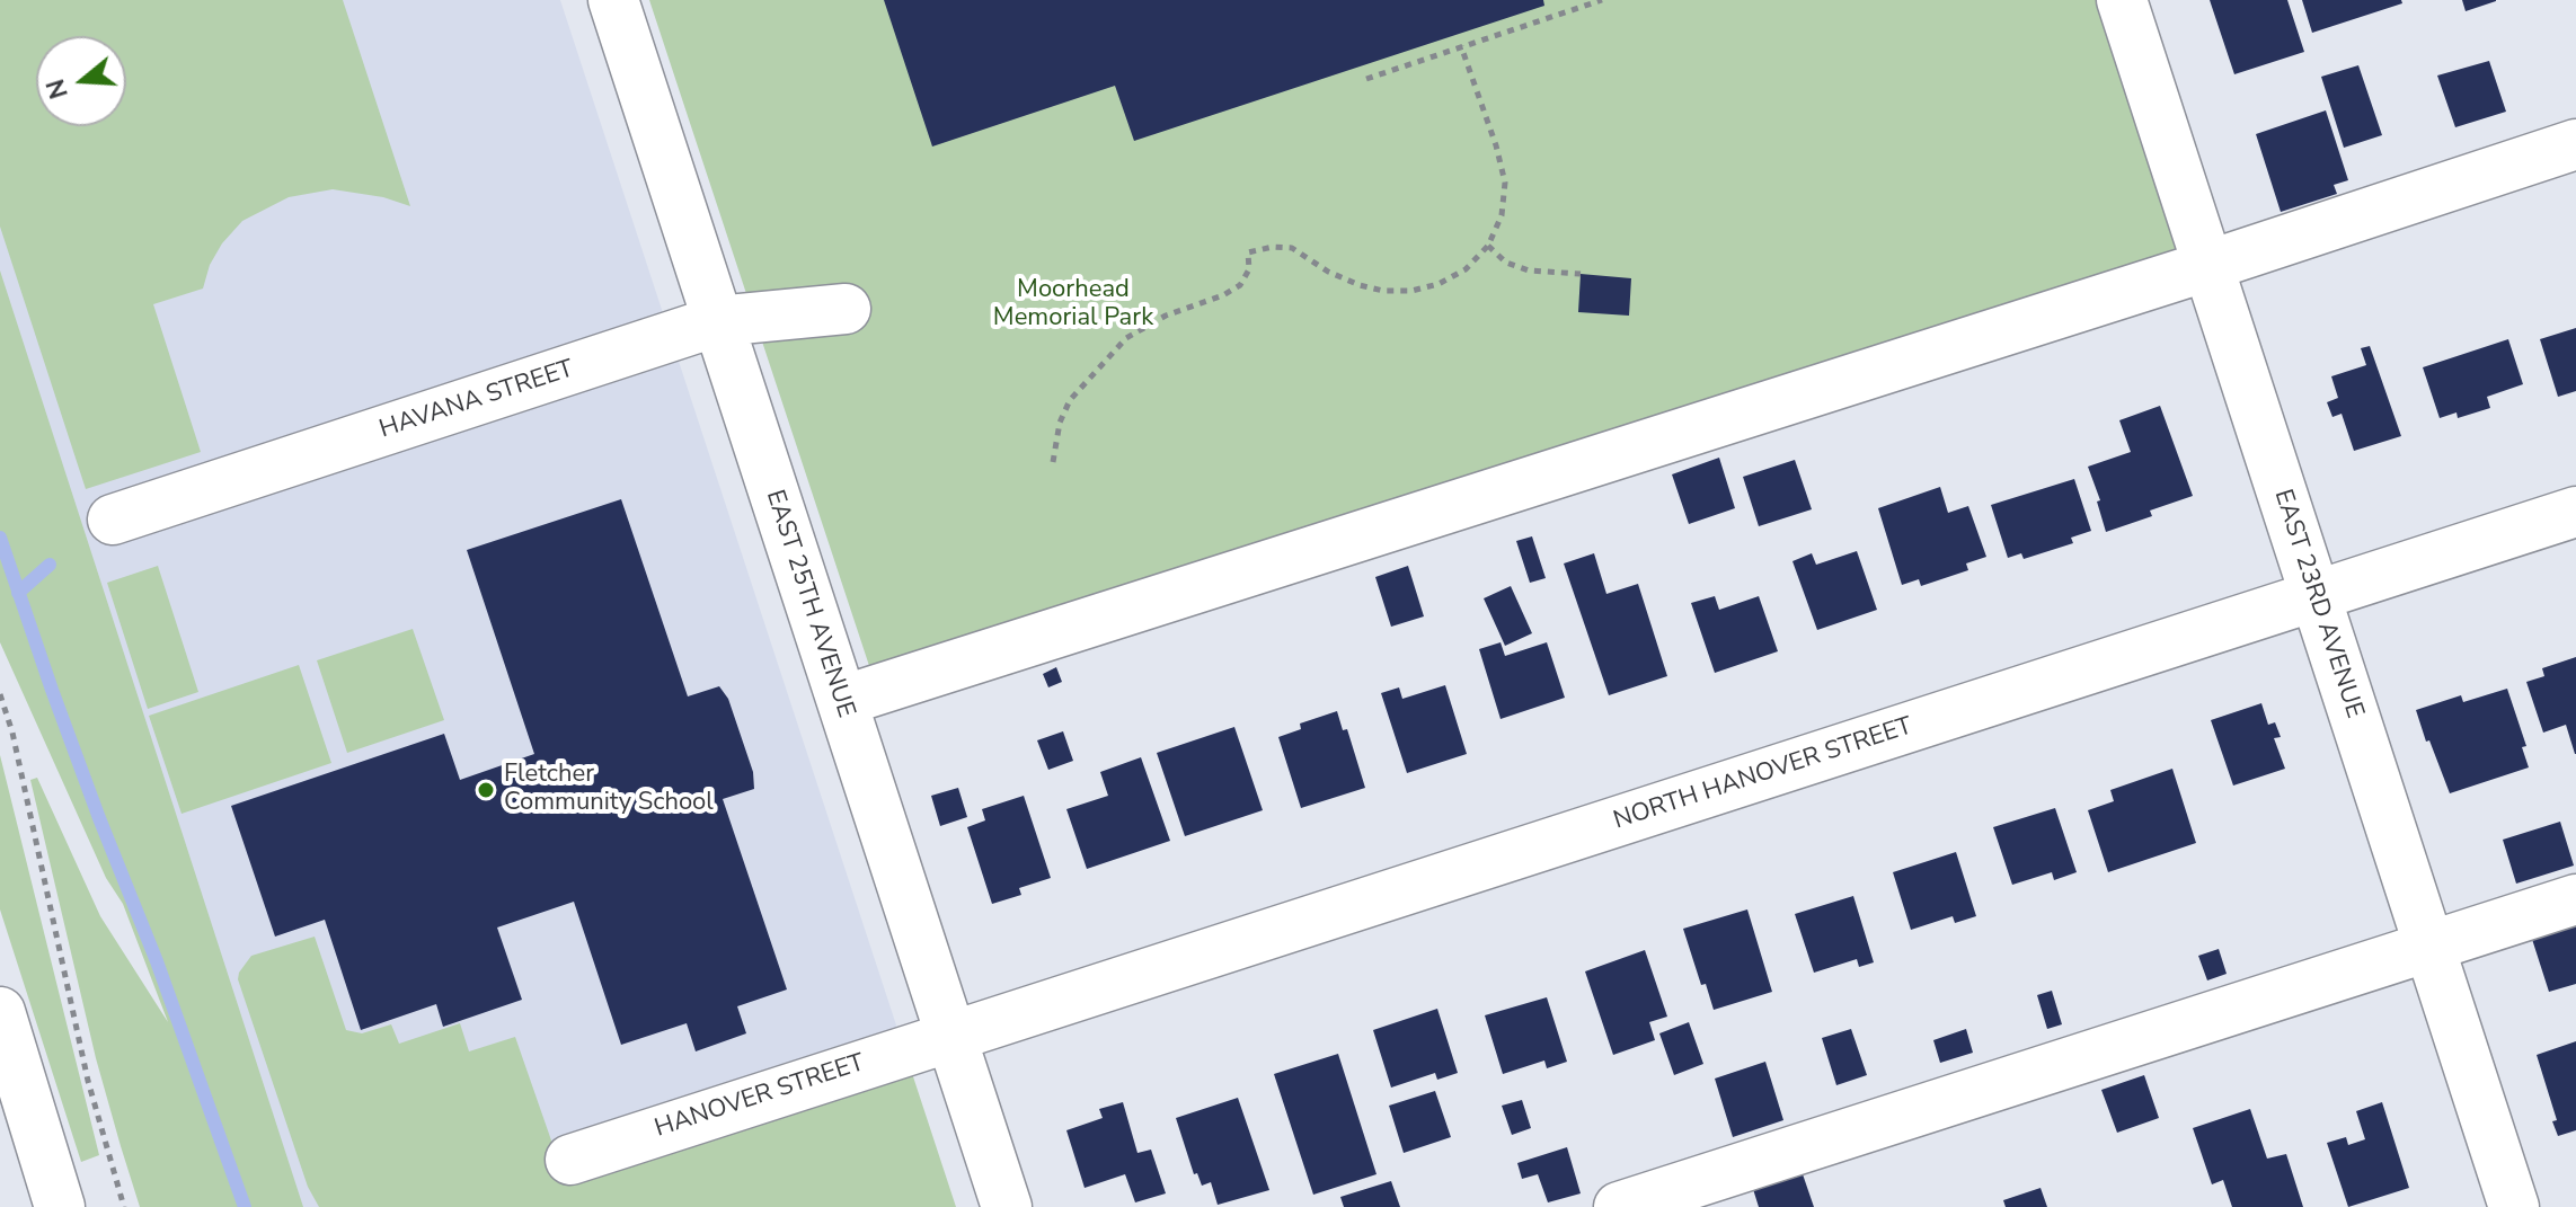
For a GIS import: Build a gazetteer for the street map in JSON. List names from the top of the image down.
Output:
{
  "streets": {
    "street": [
      "HAVANA STREET",
      "EAST 25TH AVENUE",
      "EAST 23RD AVENUE",
      "NORTH HANOVER STREET",
      "HANOVER STREET"
    ]
  },
  "crossings": [
    ["HAVANA STREET", "EAST 25TH AVENUE"],
    ["EAST 25TH AVENUE", "NORTH HANOVER STREET"],
    ["EAST 25TH AVENUE", "HANOVER STREET"],
    ["EAST 23RD AVENUE", "NORTH HANOVER STREET"],
    ["NORTH HANOVER STREET", "HANOVER STREET"]
  ],
  "parks": ["Moorhead Memorial Park"],
  "places": ["Fletcher Community School"],
  "north": "left"
}
